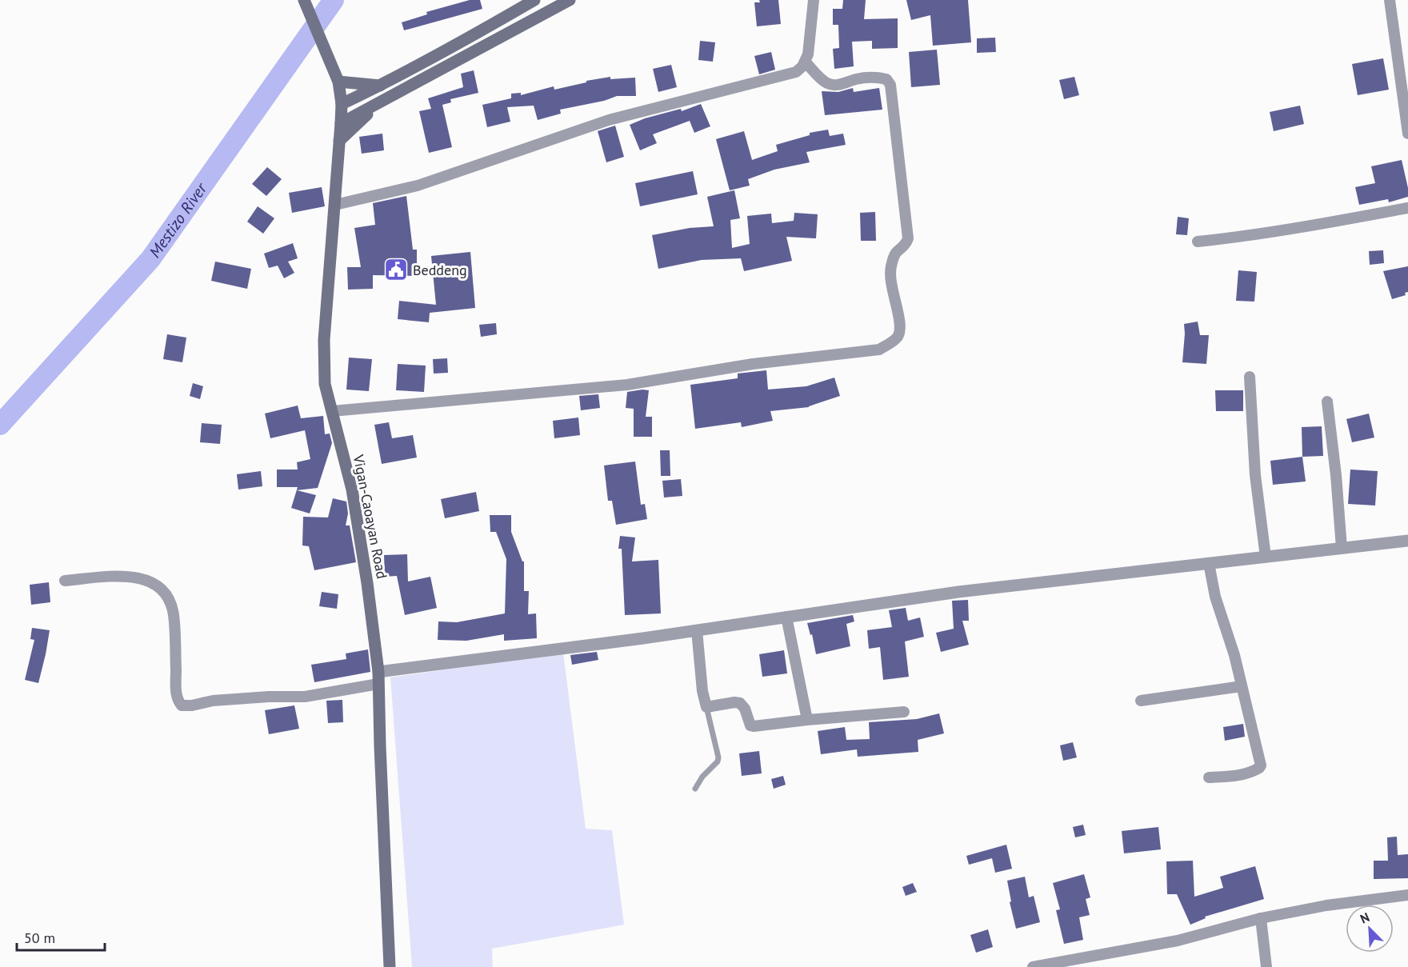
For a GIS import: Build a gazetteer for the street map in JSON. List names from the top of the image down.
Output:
{
  "streets": {
    "main road": ["Vigan-Caoayan Road"]
  },
  "water": ["Mestizo River"],
  "places": {
    "public building": ["Beddeng"]
  },
  "scale_bar": "50 m",
  "north": "top left"
}
